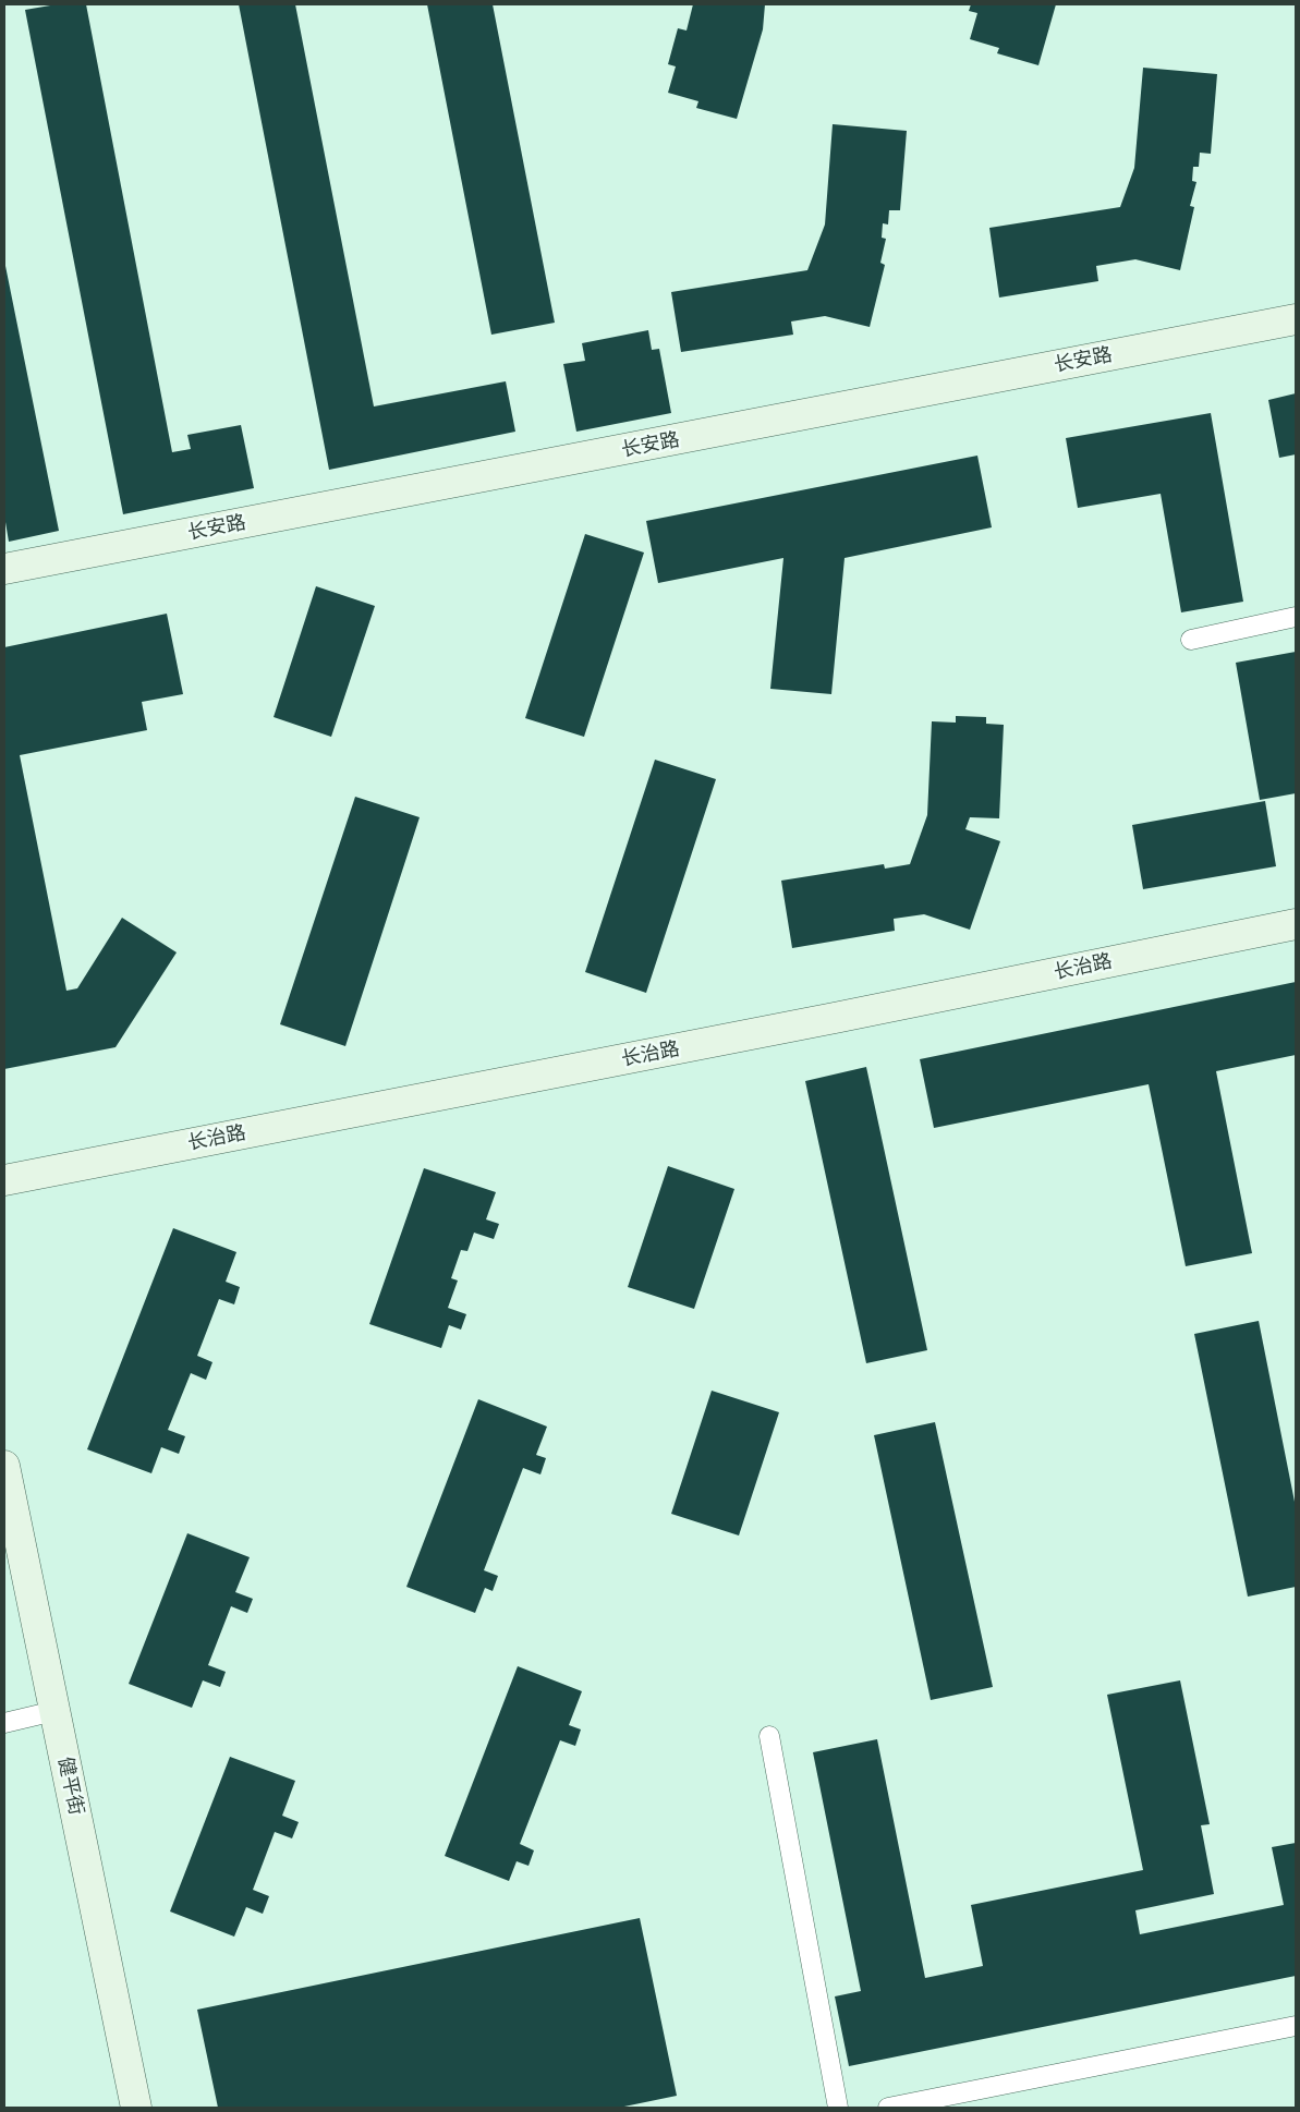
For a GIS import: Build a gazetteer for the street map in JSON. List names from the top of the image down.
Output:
{
  "streets": {
    "street": ["长安路", "长治路", "健平街"]
  }
}
